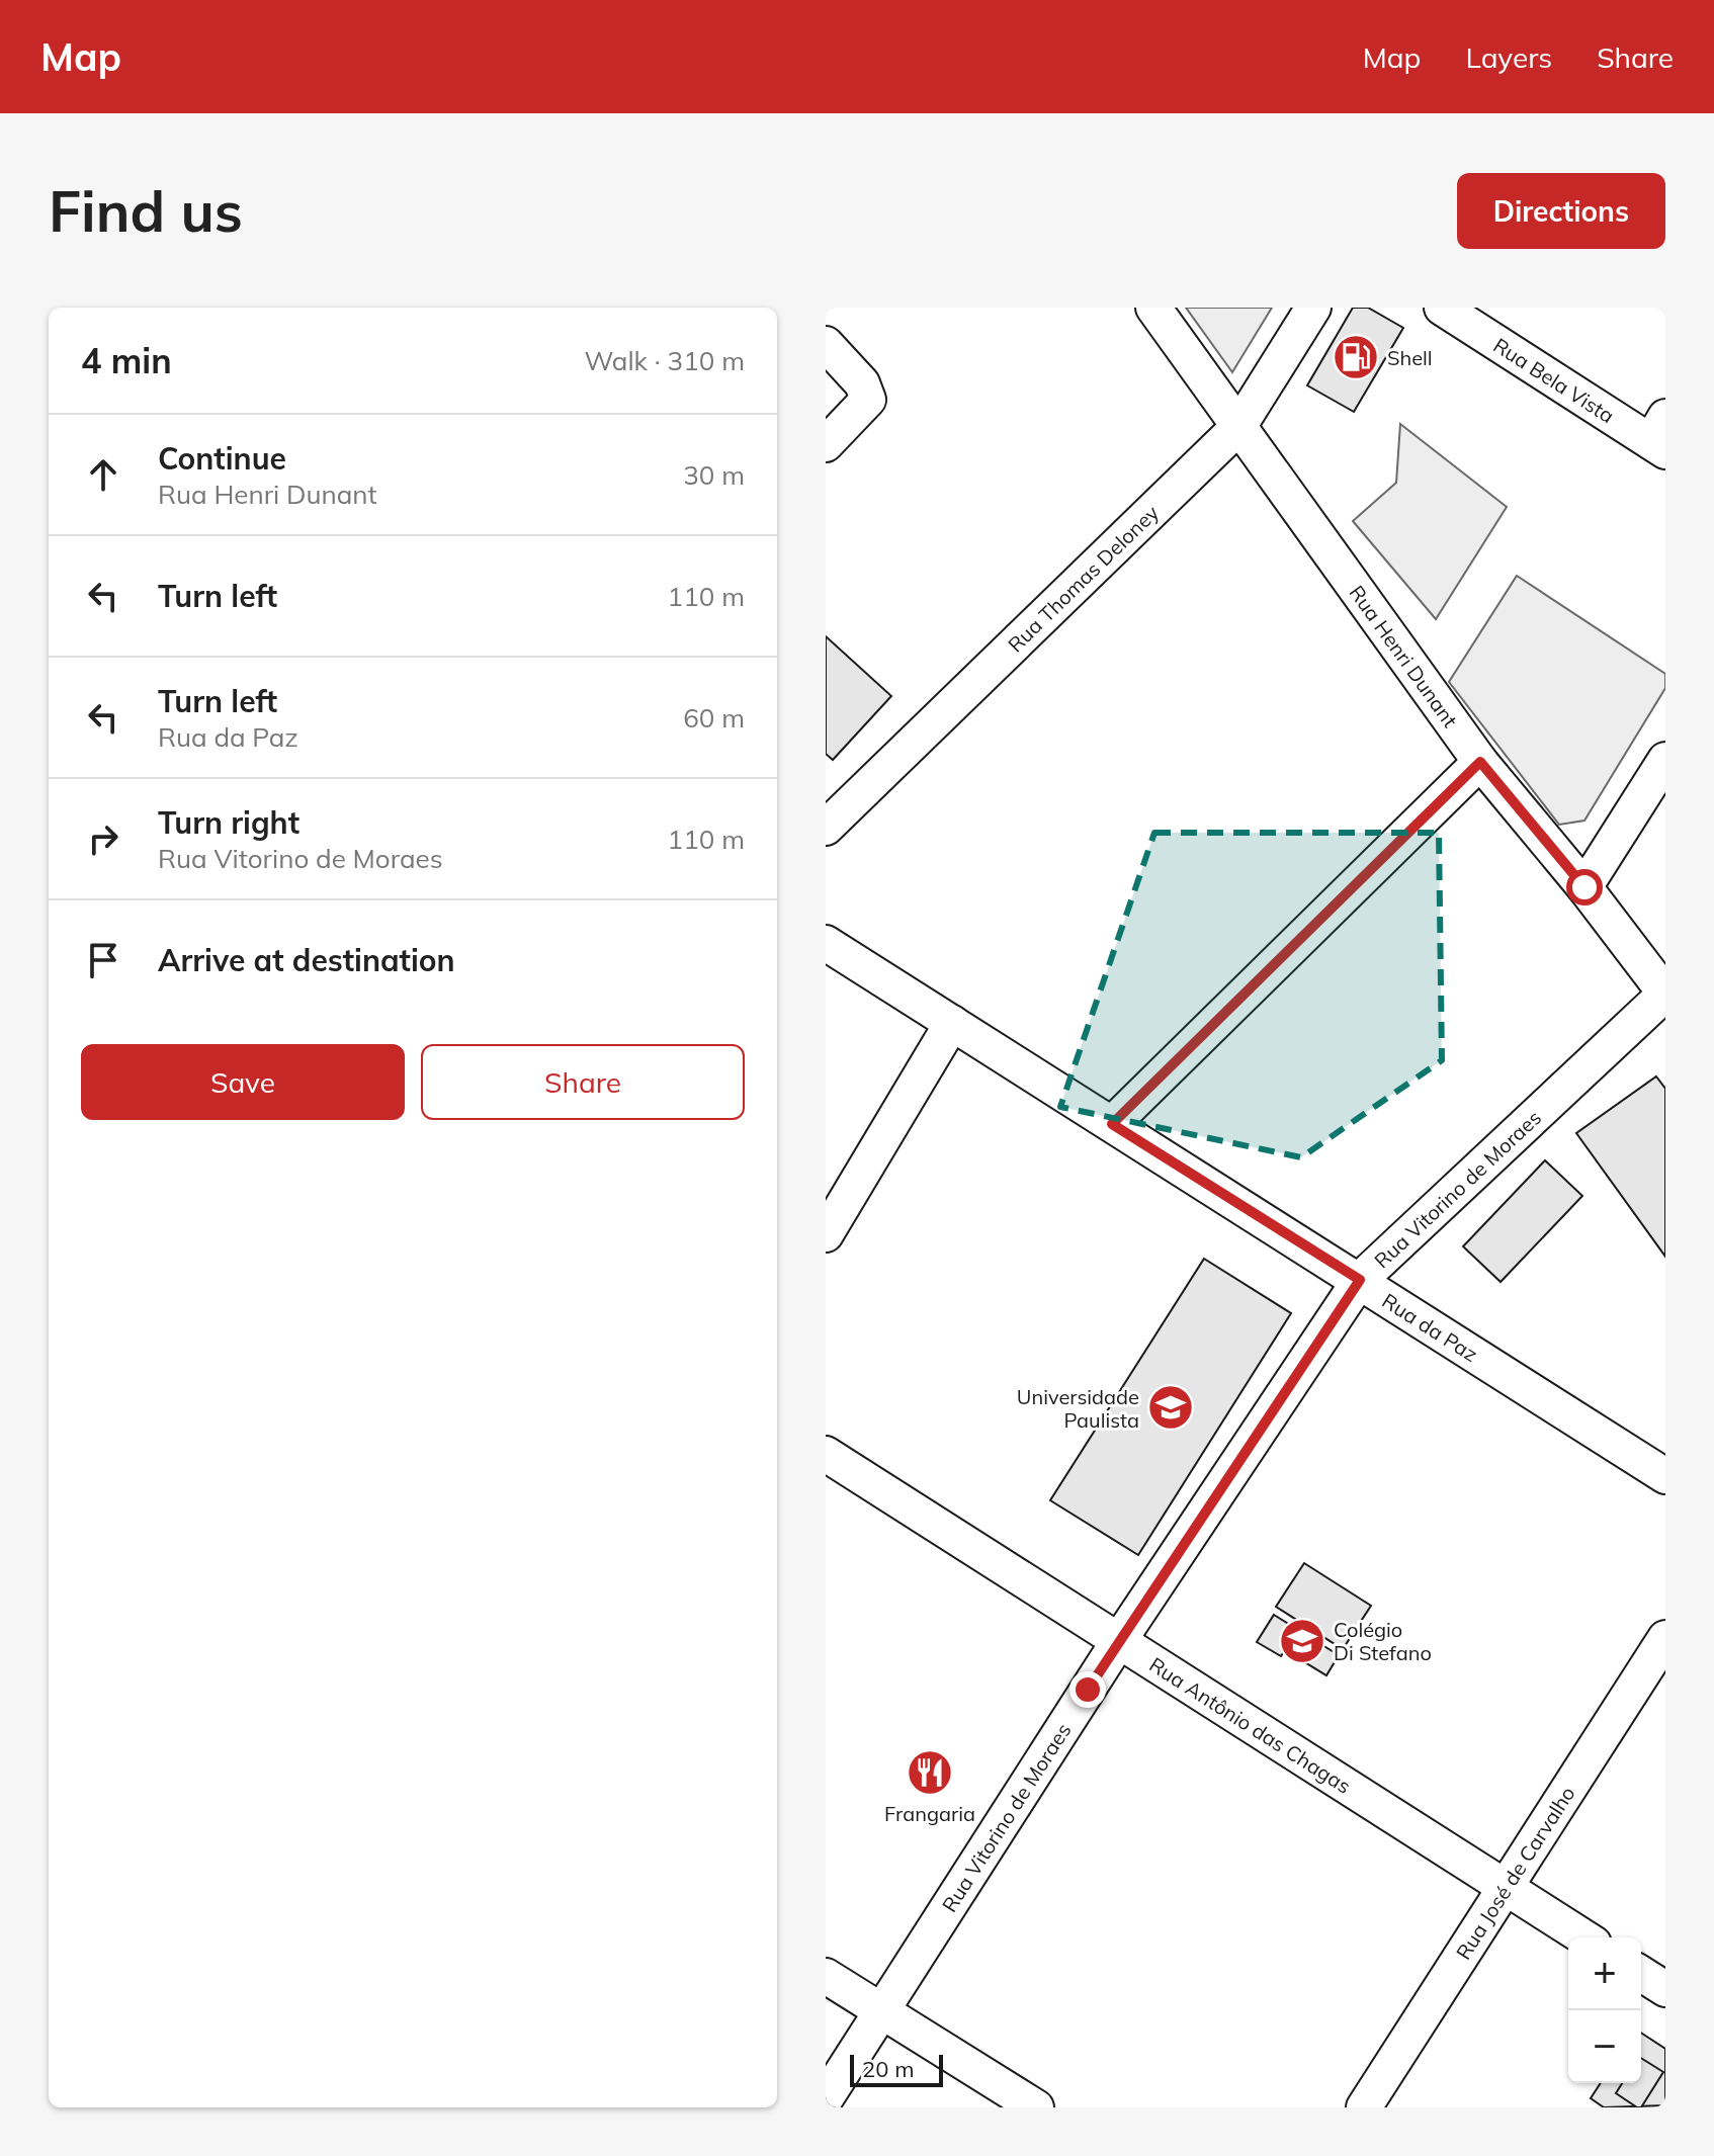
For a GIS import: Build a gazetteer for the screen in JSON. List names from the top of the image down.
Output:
{
  "streets": {
    "street": [
      "Rua Bela Vista",
      "Rua Thomas Deloney",
      "Rua Henri Dunant",
      "Rua Vitorino de Moraes",
      "Rua da Paz",
      "Rua Antônio das Chagas",
      "Rua José de Carvalho"
    ]
  },
  "crossings": [
    ["Rua Thomas Deloney", "Rua Henri Dunant"],
    ["Rua Henri Dunant", "Rua Vitorino de Moraes"],
    ["Rua Vitorino de Moraes", "Rua da Paz"],
    ["Rua Vitorino de Moraes", "Rua Antônio das Chagas"],
    ["Rua Antônio das Chagas", "Rua José de Carvalho"]
  ],
  "places": {
    "fuel station": ["Shell"],
    "school or university": ["Universidade Paulista", "Colégio Di Stefano"],
    "restaurant": ["Frangaria"]
  },
  "scale_bar": "20 m",
  "page": {
    "header": "Map",
    "nav": ["Map", "Layers", "Share"],
    "buttons": [
      "Directions",
      ["Save", "Share"]
    ],
    "title": "Find us",
    "heading": ["4 min", "Walk · 310 m"],
    "list": [
      ["Continue", "Rua Henri Dunant", "30 m"],
      ["Turn left", "110 m"],
      ["Turn left", "Rua da Paz", "60 m"],
      ["Turn right", "Rua Vitorino de Moraes", "110 m"],
      "Arrive at destination"
    ],
    "map_buttons": ["+", "−"],
    "scale": "20 m"
  }
}
